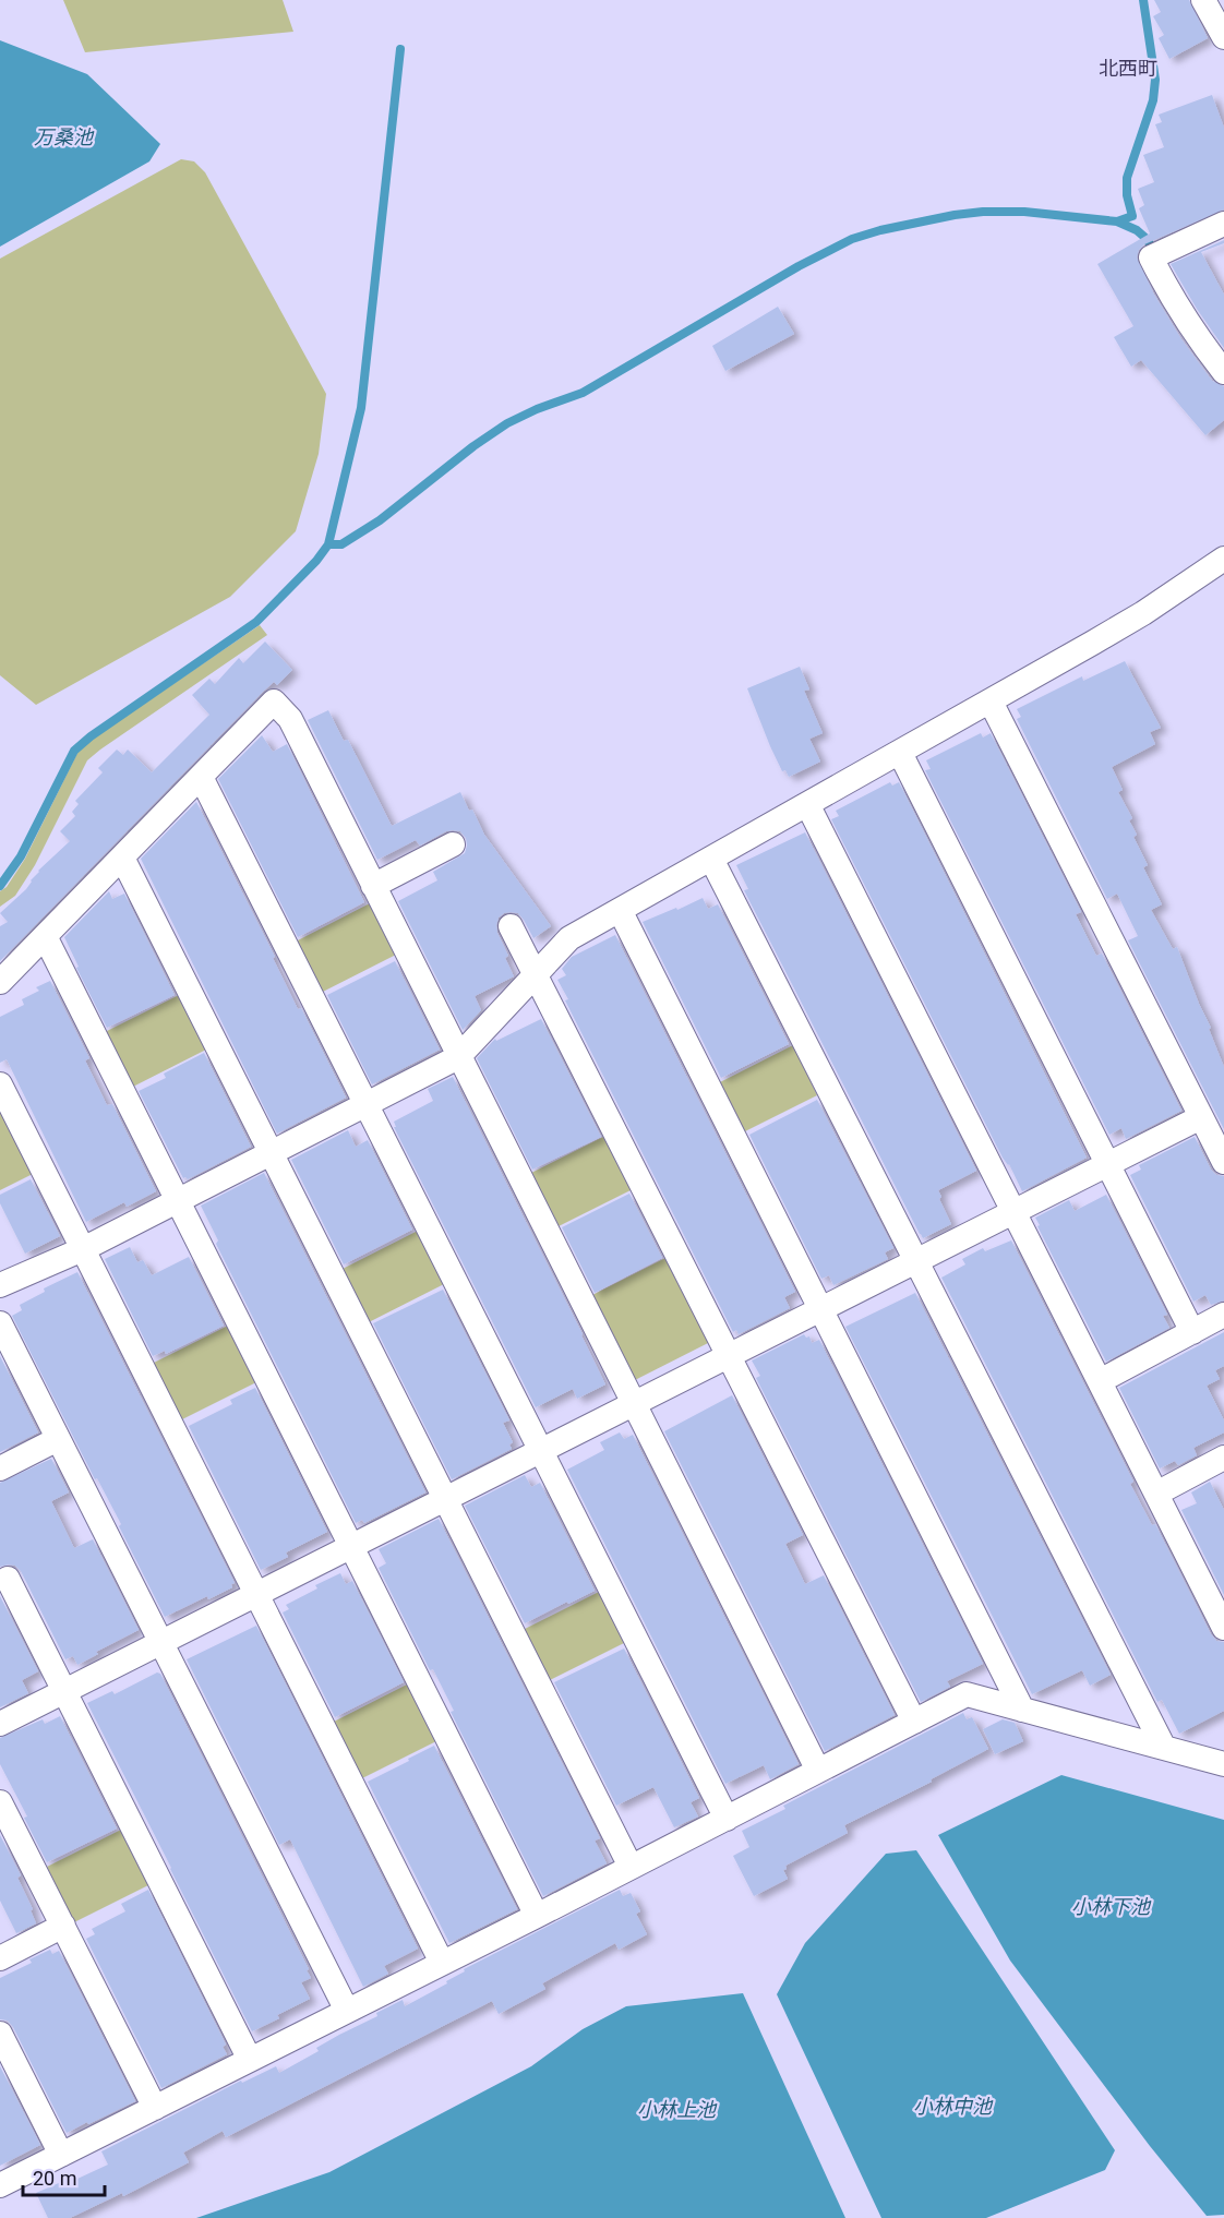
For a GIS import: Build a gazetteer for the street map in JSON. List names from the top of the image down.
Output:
{
  "districts": ["北西町"],
  "water": [
    "万桑池",
    "小林下池",
    "小林中池",
    "小林上池"
  ],
  "scale_bar": "20 m"
}
